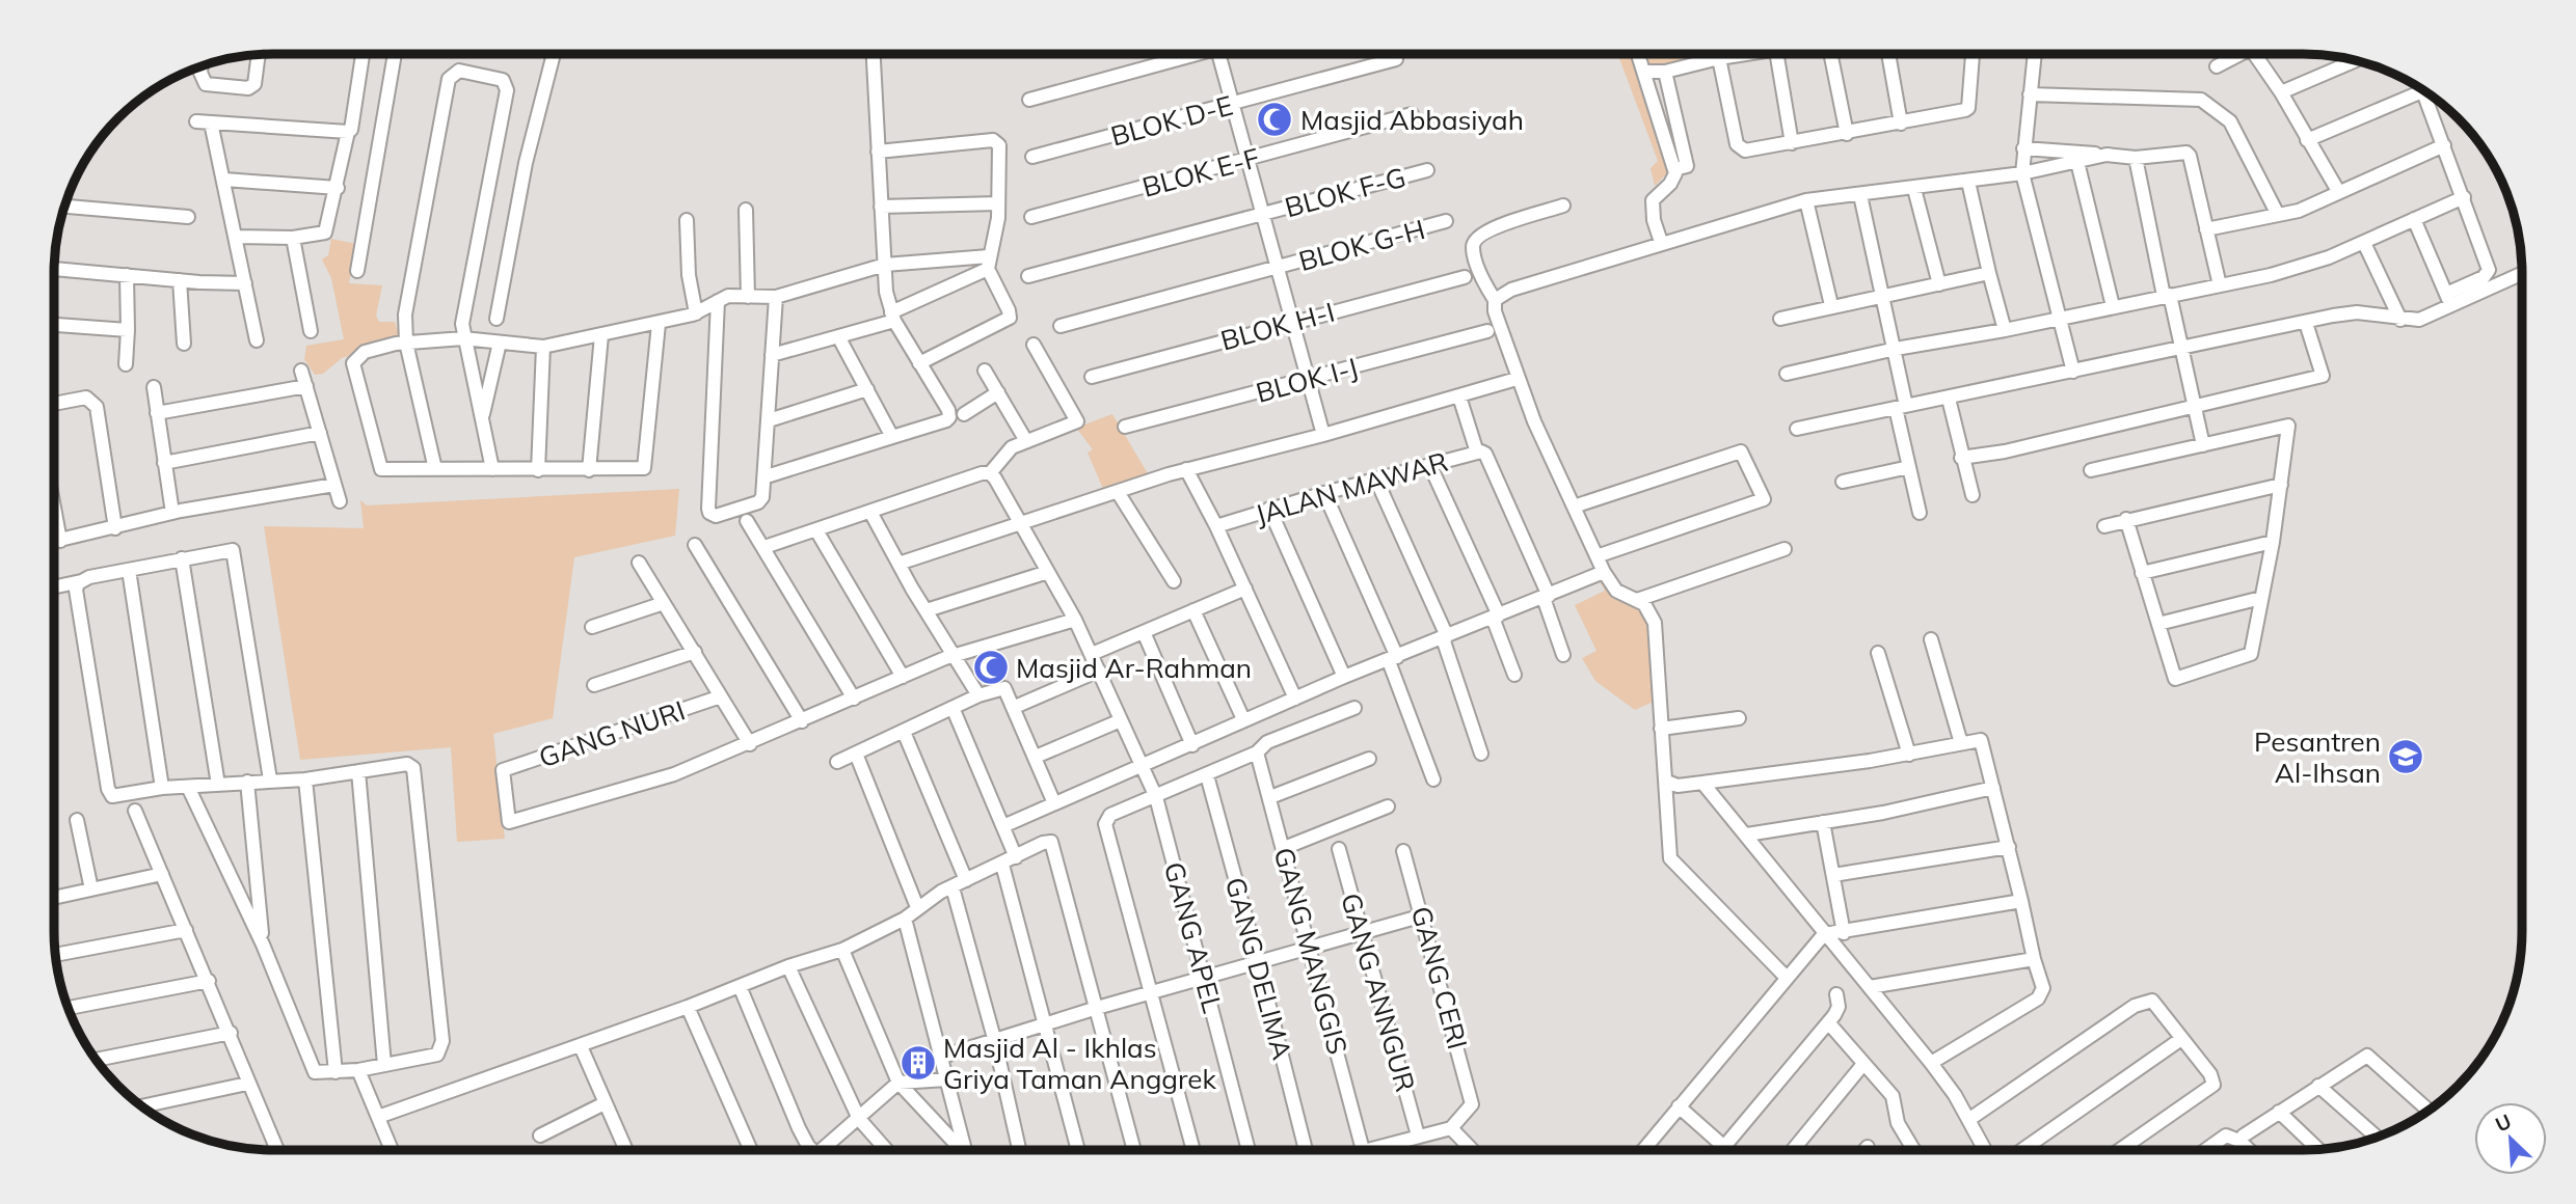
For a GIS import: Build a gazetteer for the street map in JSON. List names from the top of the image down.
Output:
{
  "streets": {
    "street": [
      "BLOK D-E",
      "BLOK E-F",
      "BLOK F-G",
      "BLOK G-H",
      "BLOK H-I",
      "BLOK I-J",
      "JALAN MAWAR",
      "GANG NURI",
      "GANG APEL",
      "GANG MANGGIS",
      "GANG DELIMA",
      "GANG CERI",
      "GANG ANNGUR"
    ]
  },
  "places": {
    "mosque": ["Masjid Abbasiyah", "Masjid Ar-Rahman"],
    "school or university": ["Pesantren Al-Ihsan"],
    "building": ["Masjid Al - Ikhlas Griya Taman Anggrek"]
  },
  "north": "top left"
}
